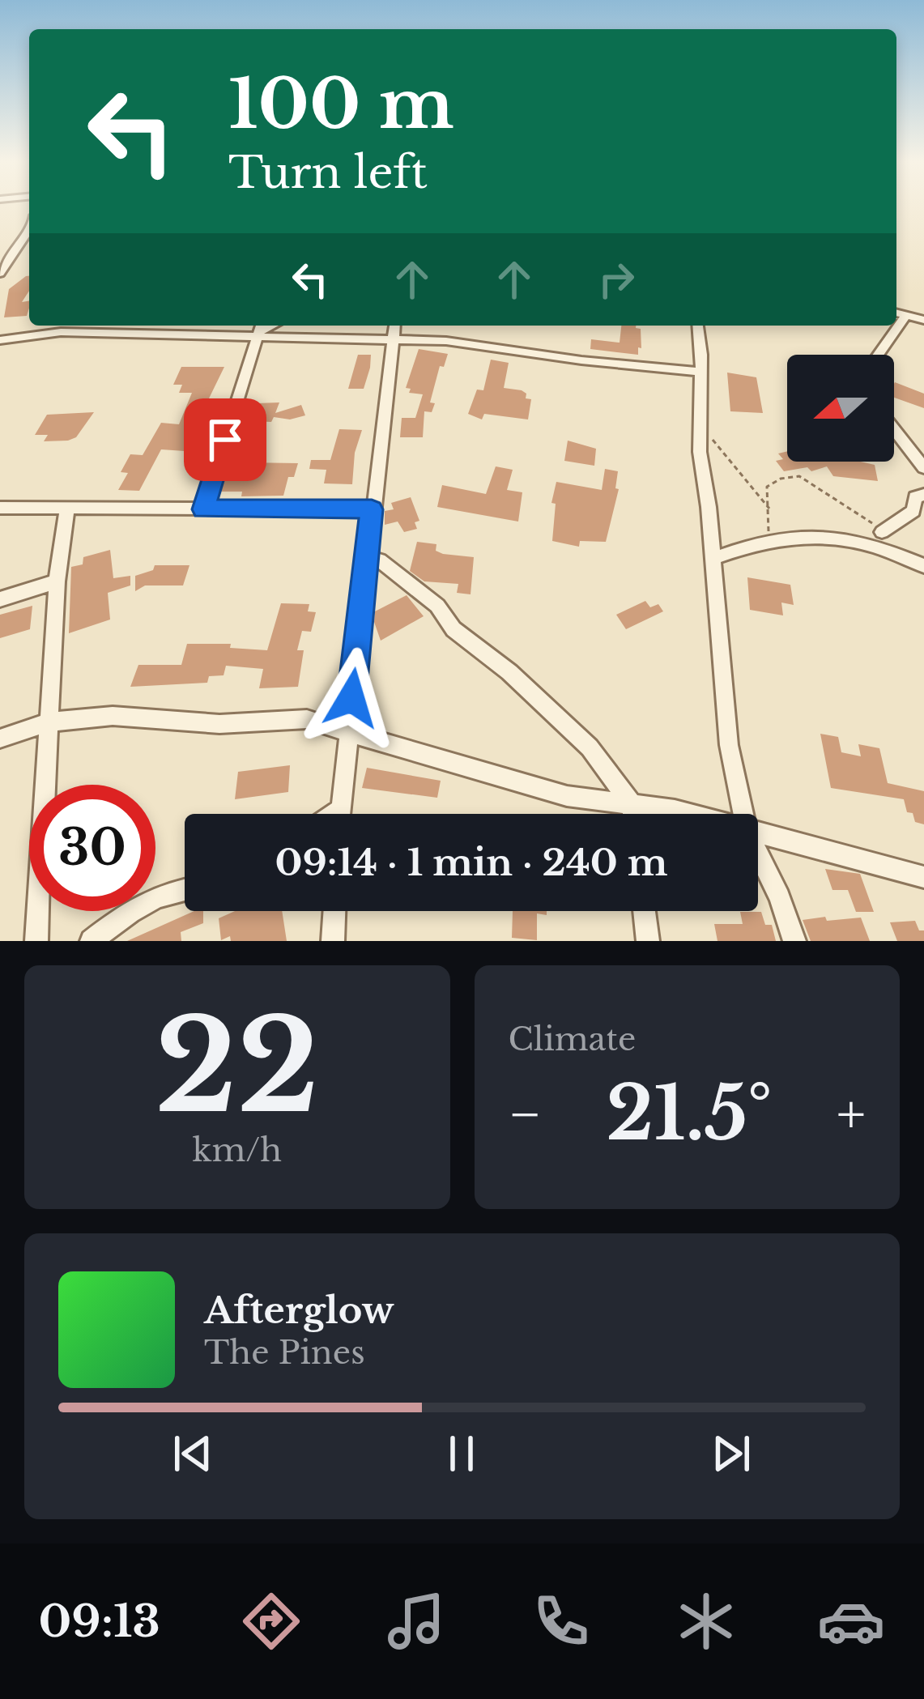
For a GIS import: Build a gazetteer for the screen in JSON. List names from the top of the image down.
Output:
{
  "north": "left",
  "page": {
    "turn": ["100 m", "Turn left"],
    "limit": "30",
    "trip": "09:14 · 1 min · 240 m",
    "tile": [
      ["22", "km/h"],
      "Climate"
    ],
    "heat": ["−", "21.5°", "+"],
    "song": ["Afterglow", "The Pines"],
    "tabs": "09:13"
  }
}
